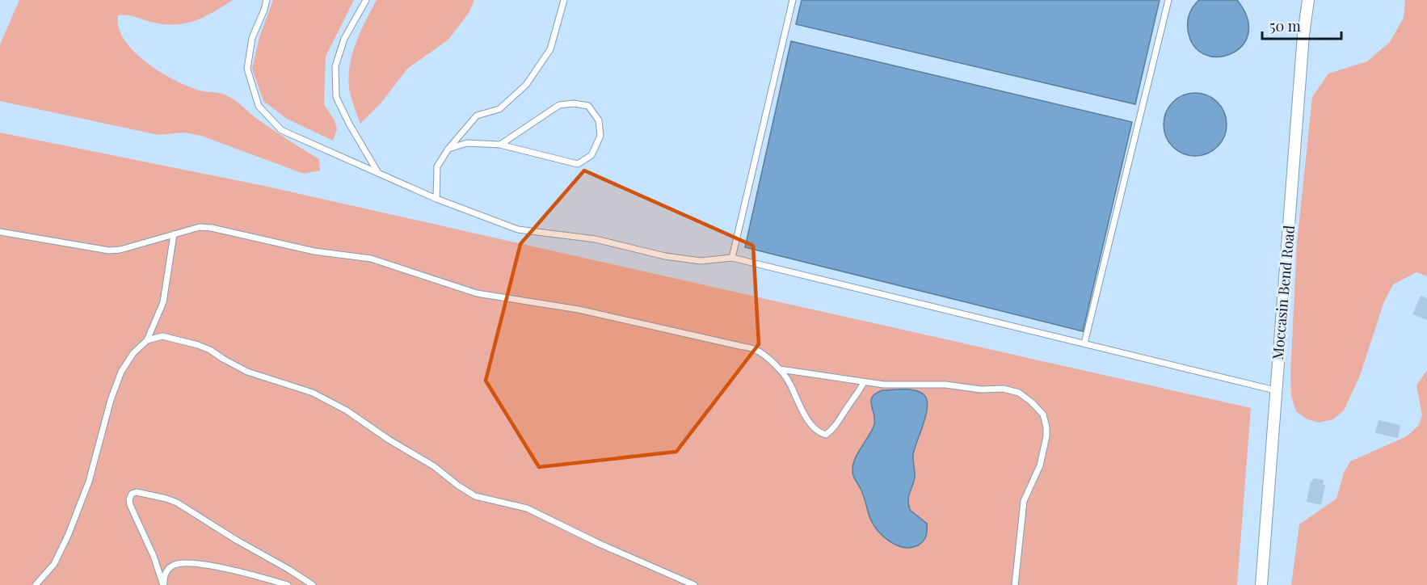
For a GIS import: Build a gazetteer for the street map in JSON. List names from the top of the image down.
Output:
{
  "streets": {
    "street": ["Moccasin Bend Road"]
  },
  "scale_bar": "50 m"
}
